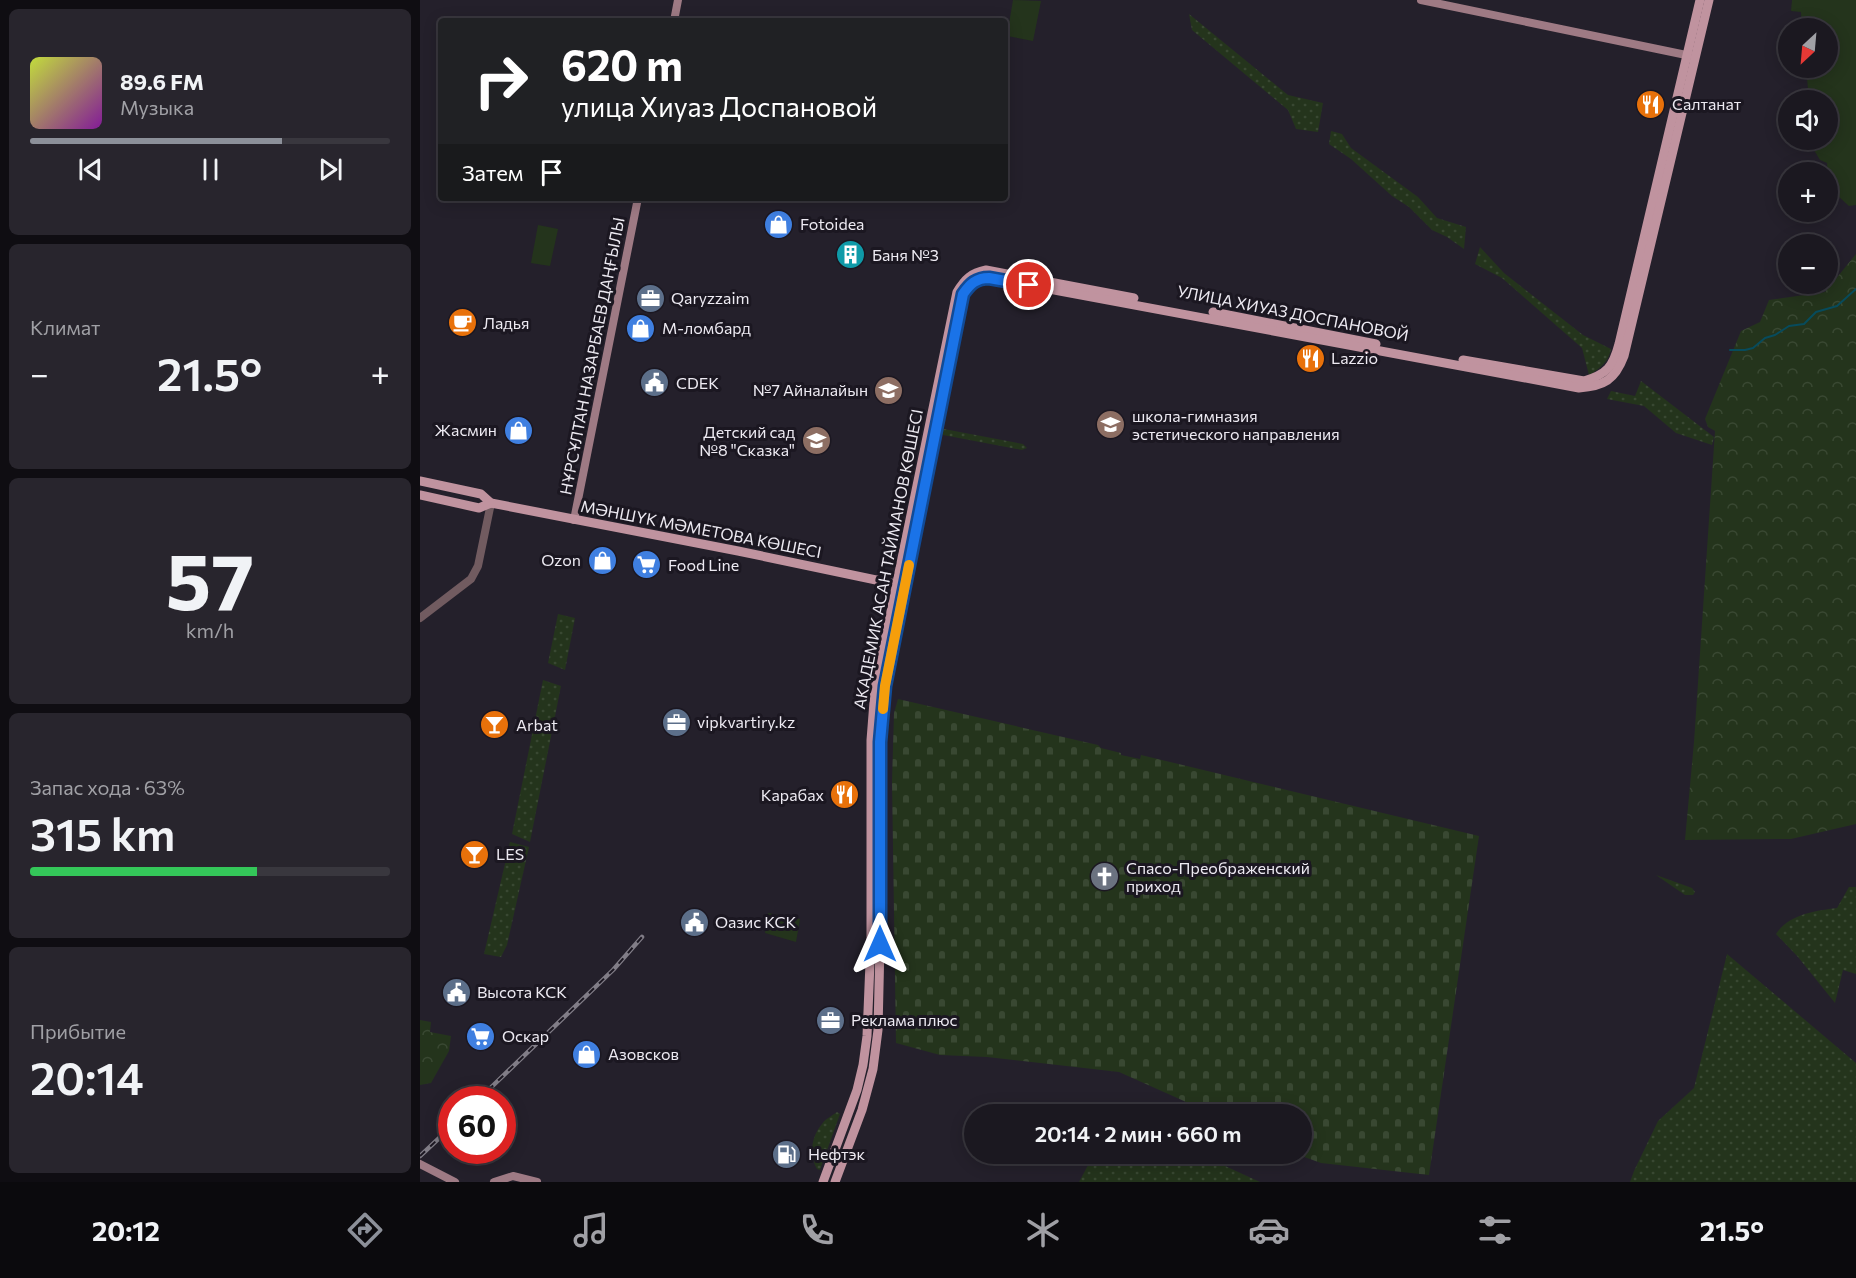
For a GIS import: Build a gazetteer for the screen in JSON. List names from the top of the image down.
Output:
{
  "streets": {
    "main road": [
      "УЛИЦА ХИУАЗ ДОСПАНОВОЙ",
      "НҰРСҰЛТАН НАЗАРБАЕВ ДАҢҒЫЛЫ",
      "МӘНШҮК МӘМЕТОВА КӨШЕСІ",
      "АКАДЕМИК АСАН ТАЙМАНОВ КӨШЕСІ"
    ]
  },
  "crossings": [
    ["УЛИЦА ХИУАЗ ДОСПАНОВОЙ", "АКАДЕМИК АСАН ТАЙМАНОВ КӨШЕСІ"],
    ["НҰРСҰЛТАН НАЗАРБАЕВ ДАҢҒЫЛЫ", "МӘНШҮК МӘМЕТОВА КӨШЕСІ"],
    ["МӘНШҮК МӘМЕТОВА КӨШЕСІ", "АКАДЕМИК АСАН ТАЙМАНОВ КӨШЕСІ"]
  ],
  "places": {
    "restaurant": ["Салтанат", "Lazzio", "Карабах"],
    "shop": [
      "Fotoidea",
      "М-ломбард",
      "Жасмин",
      "Ozon",
      "Азовсков"
    ],
    "building": ["Баня №3"],
    "office": ["Qaryzzaim", "vipkvartiry.kz", "Реклама плюс"],
    "cafe": ["Ладья"],
    "public building": ["CDEK", "Оазис КСК", "Высота КСК"],
    "school or university": ["№7 Айналайын", "школа-гимназия эстетического направления", "Детский сад №8 \"Сказка\""],
    "supermarket": ["Food Line", "Оскар"],
    "bar": ["Arbat", "LES"],
    "church": ["Спасо-Преображенский приход"],
    "fuel station": ["Нефтэк"]
  },
  "north": "bottom left",
  "page": {
    "map_buttons": ["+", "−"],
    "turn": ["620 m", "улица Хиуаз Доспановой"],
    "song": ["89.6 FM", "Музыка"],
    "then": "Затем",
    "tile": [
      "Климат",
      ["57", "km/h"],
      ["Запас хода · 63%", "315 km"],
      ["Прибытие", "20:14"]
    ],
    "heat": ["−", "21.5°", "+"],
    "limit": "60",
    "trip": "20:14 · 2 мин · 660 m",
    "tabs": ["20:12", "21.5°"]
  }
}
